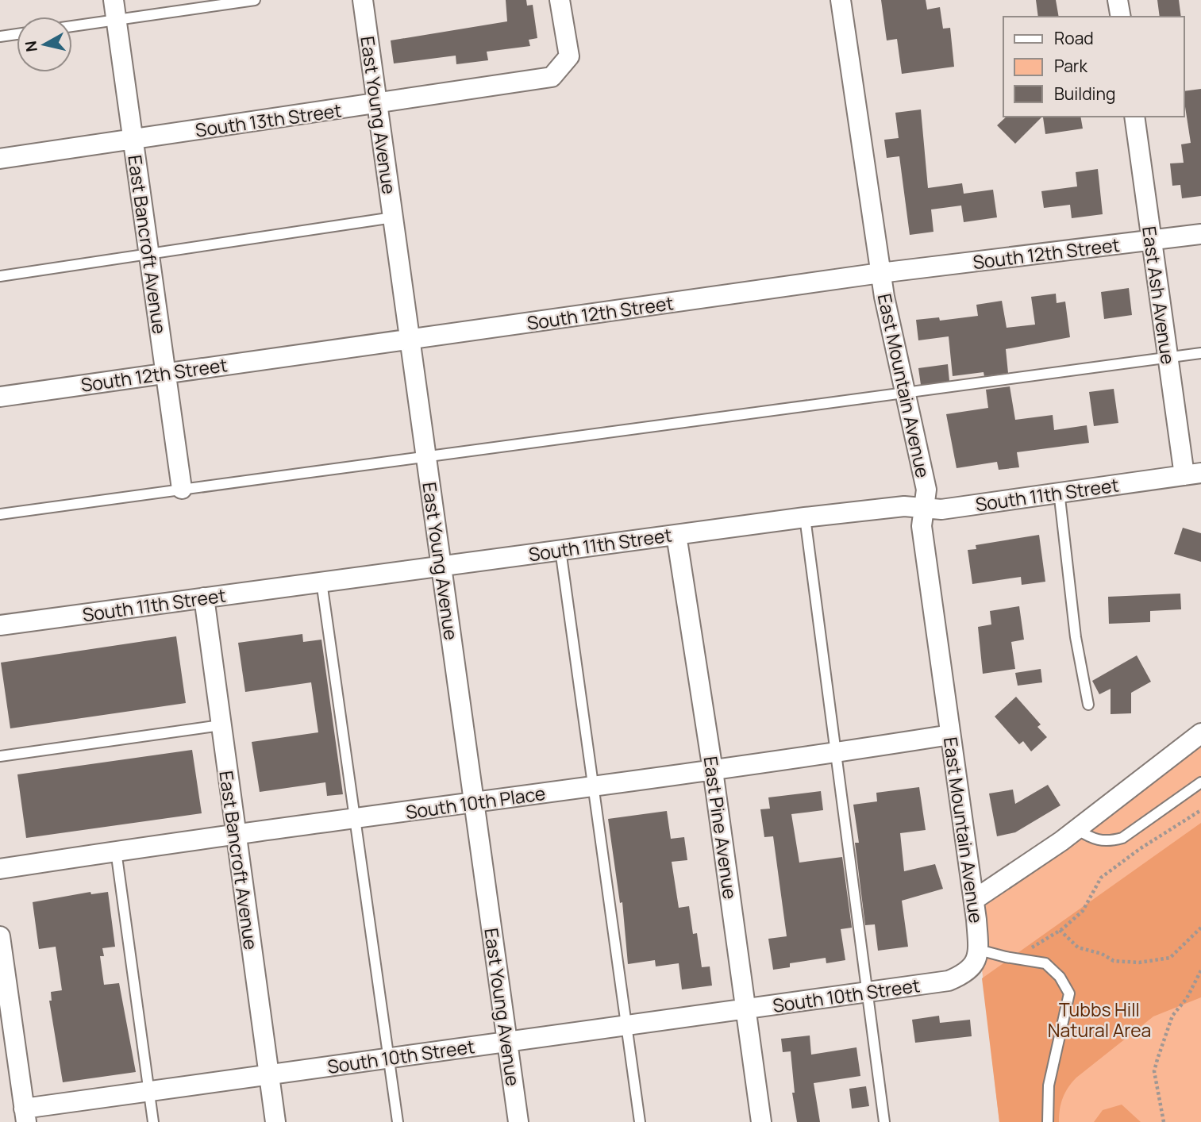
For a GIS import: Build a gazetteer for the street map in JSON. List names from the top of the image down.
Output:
{
  "streets": {
    "street": [
      "East Young Avenue",
      "South 13th Street",
      "East Bancroft Avenue",
      "South 12th Street",
      "East Ash Avenue",
      "East Mountain Avenue",
      "South 11th Street",
      "South 10th Place",
      "East Pine Avenue",
      "South 10th Street"
    ]
  },
  "crossings": [
    ["East Young Avenue", "South 13th Street"],
    ["East Young Avenue", "South 12th Street"],
    ["East Young Avenue", "South 11th Street"],
    ["East Young Avenue", "South 10th Place"],
    ["East Young Avenue", "South 10th Street"],
    ["South 13th Street", "East Bancroft Avenue"],
    ["East Bancroft Avenue", "South 12th Street"],
    ["East Bancroft Avenue", "South 11th Street"],
    ["East Bancroft Avenue", "South 10th Place"],
    ["East Bancroft Avenue", "South 10th Street"],
    ["South 12th Street", "East Ash Avenue"],
    ["South 12th Street", "East Mountain Avenue"],
    ["East Ash Avenue", "South 11th Street"],
    ["East Mountain Avenue", "South 11th Street"],
    ["East Mountain Avenue", "South 10th Place"],
    ["East Mountain Avenue", "South 10th Street"],
    ["South 11th Street", "East Pine Avenue"],
    ["South 10th Place", "East Pine Avenue"],
    ["East Pine Avenue", "South 10th Street"]
  ],
  "parks": ["Tubbs Hill Natural Area"],
  "legend": ["Road", "Park", "Building"],
  "north": "left"
}
